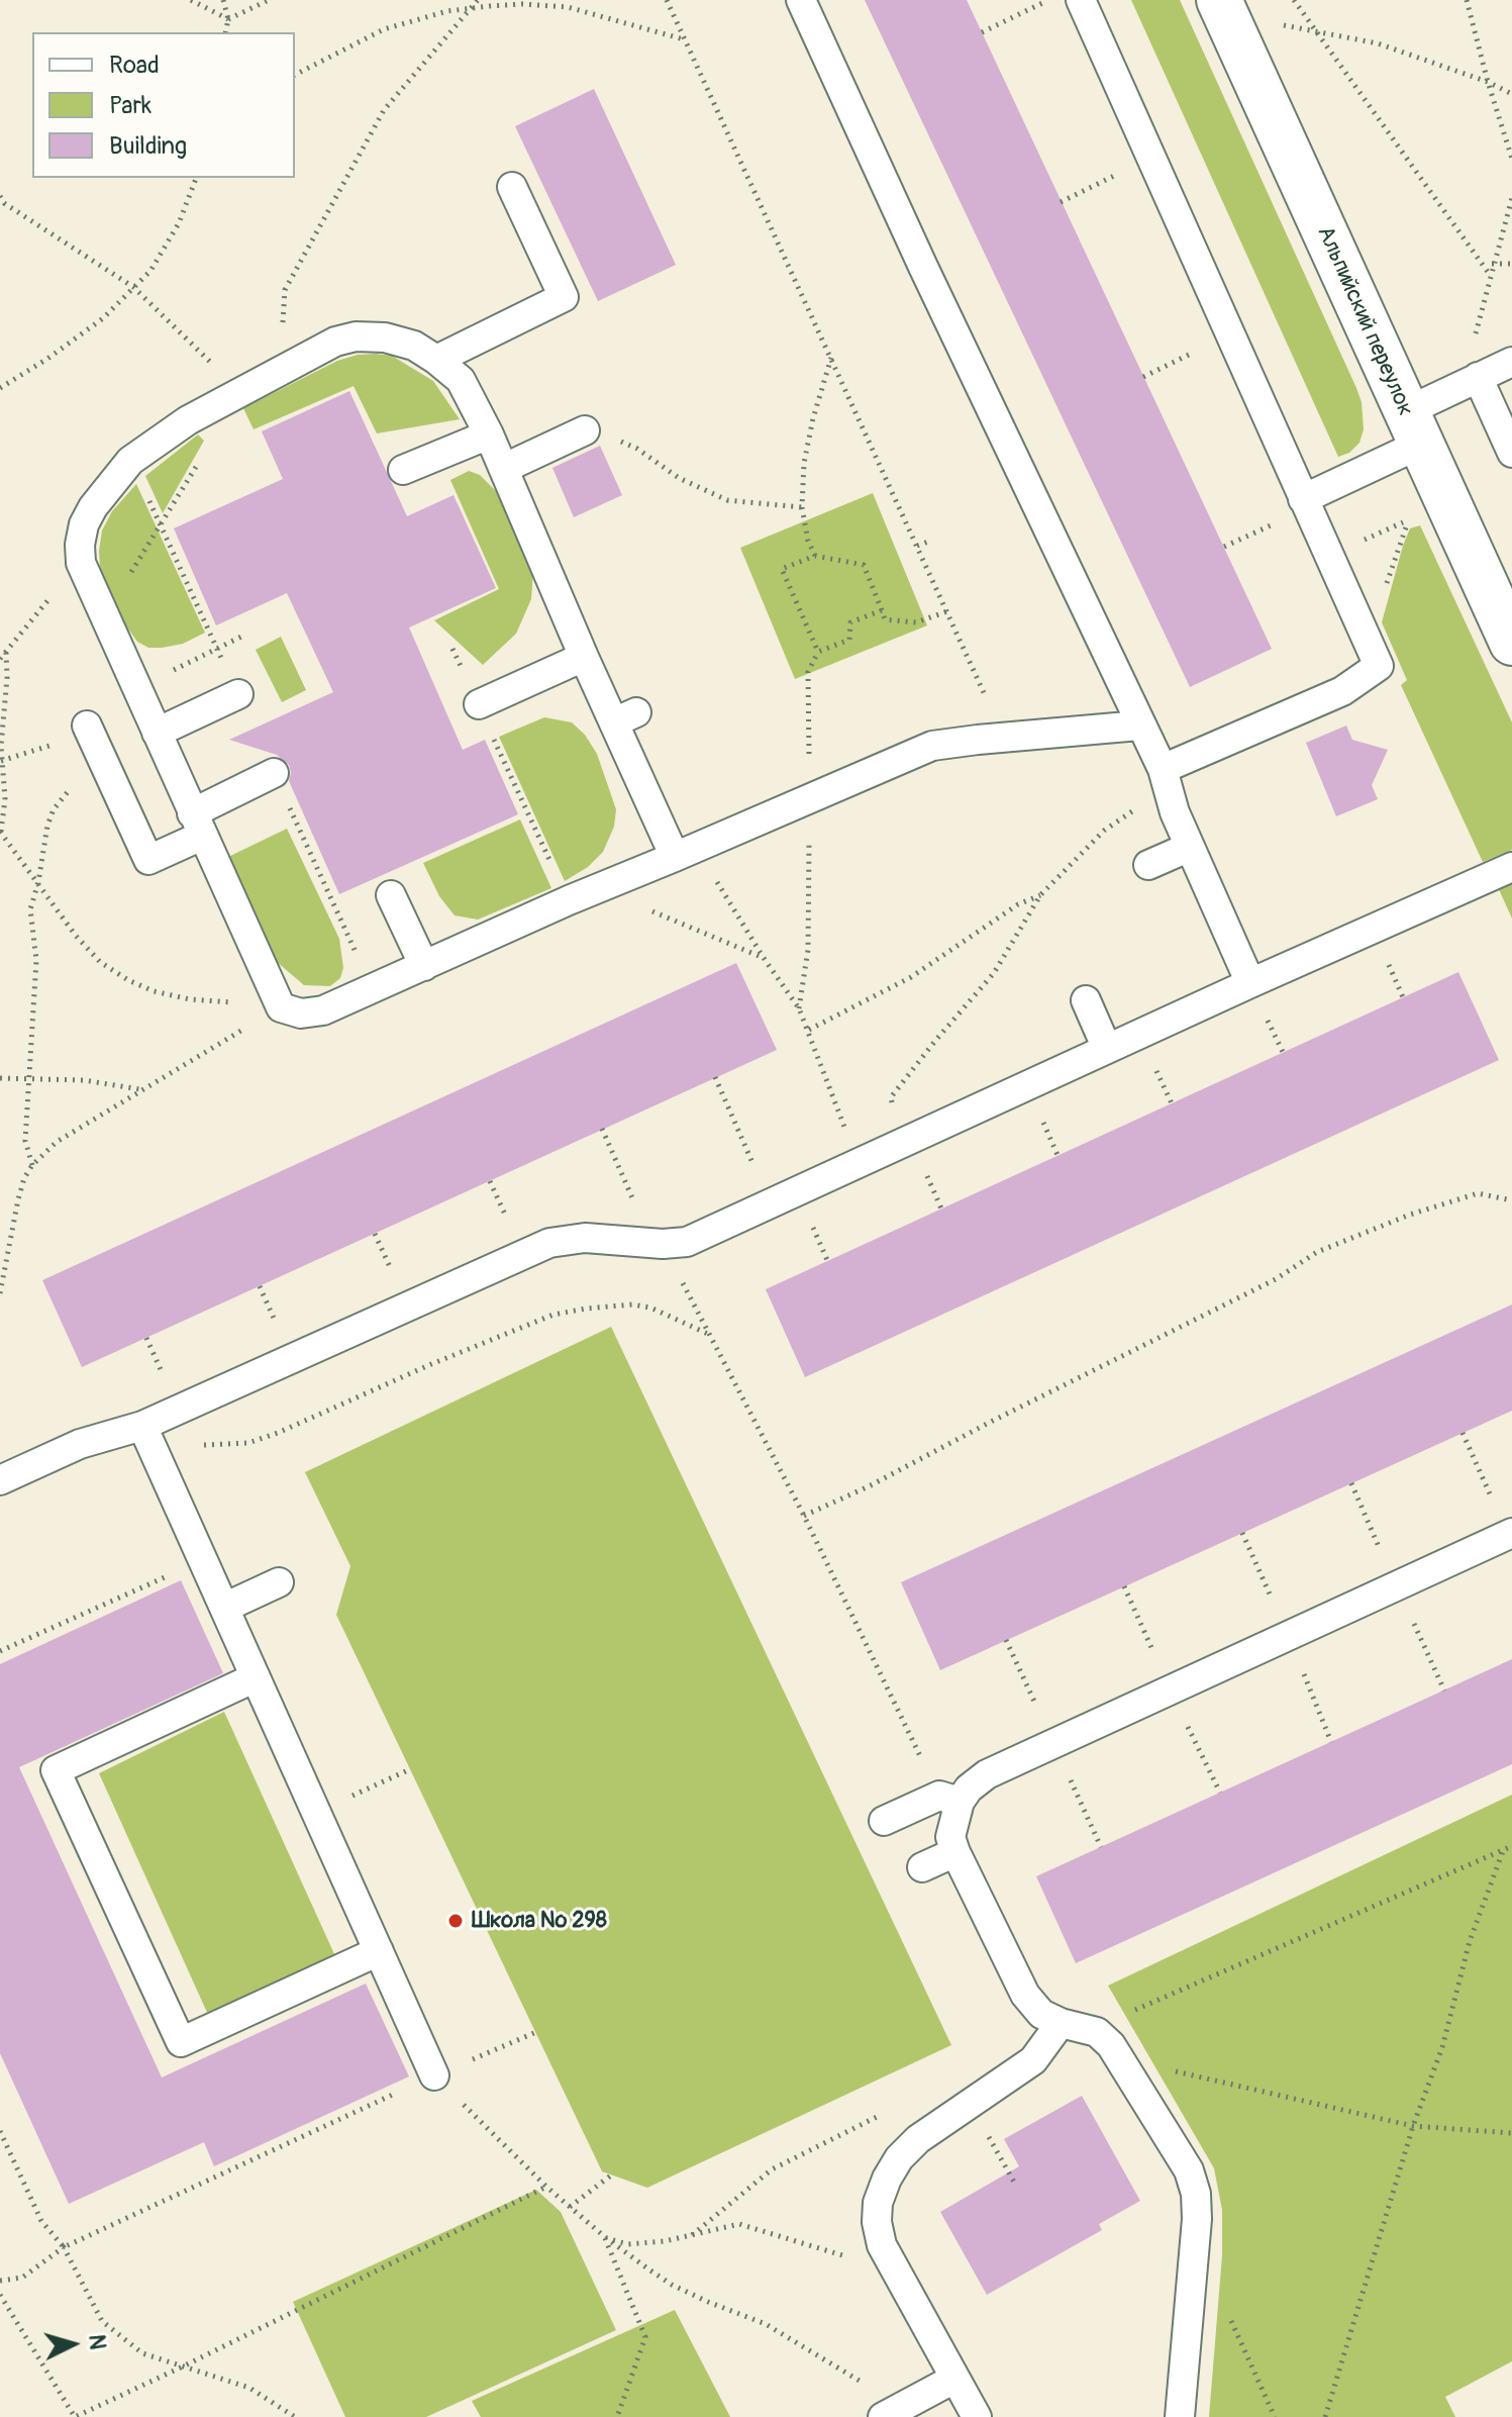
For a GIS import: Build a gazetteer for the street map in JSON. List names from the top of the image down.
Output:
{
  "streets": {
    "street": ["Альпийский переулок"]
  },
  "places": ["Школа № 298"],
  "legend": ["Road", "Park", "Building"],
  "north": "right"
}
